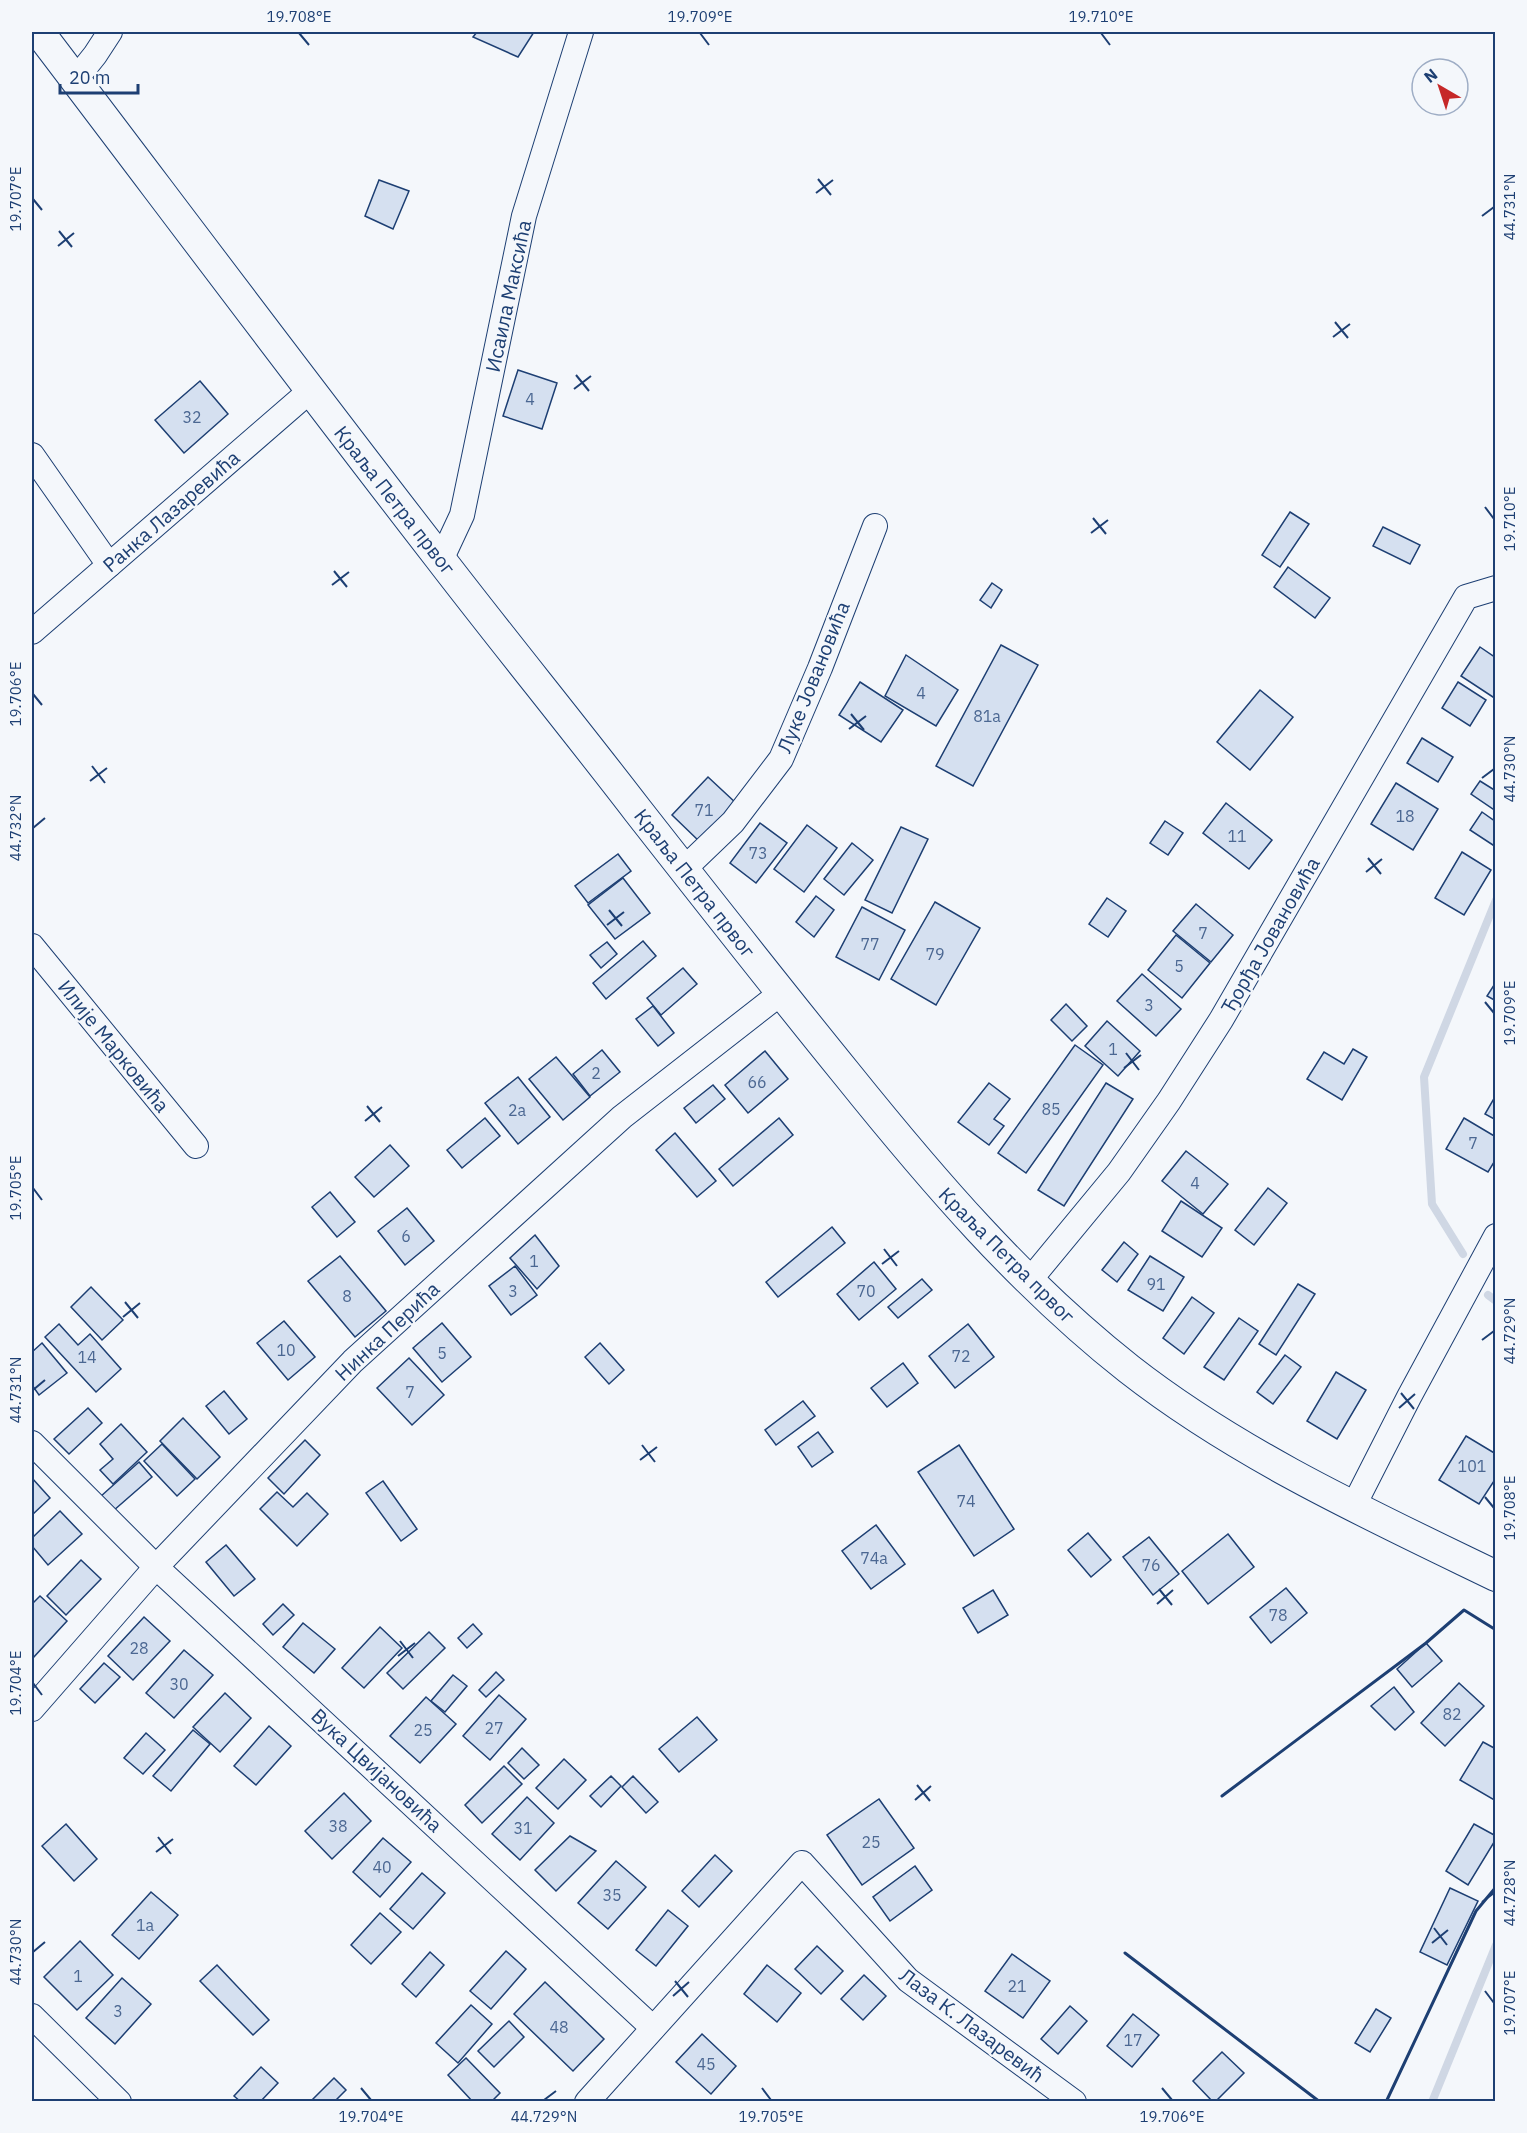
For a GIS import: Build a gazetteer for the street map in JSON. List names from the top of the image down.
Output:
{
  "streets": {
    "street": [
      "Исаила Максића",
      "Краља Петра првог",
      "Ранка Лазаревића",
      "Луке Јовановића",
      "Ђорђа Јовановића",
      "Илије Марковића",
      "Нинка Перића",
      "Вука Цвијановића",
      "Лаза К. Лазаревић"
    ]
  },
  "crossings": [
    ["Исаила Максића", "Краља Петра првог"],
    ["Краља Петра првог", "Ранка Лазаревића"],
    ["Краља Петра првог", "Луке Јовановића"],
    ["Краља Петра првог", "Ђорђа Јовановића"],
    ["Краља Петра првог", "Нинка Перића"],
    ["Нинка Перића", "Вука Цвијановића"],
    ["Вука Цвијановића", "Лаза К. Лазаревић"]
  ],
  "house_numbers": [
    "4",
    "32",
    "4",
    "81a",
    "71",
    "18",
    "11",
    "73",
    "7",
    "77",
    "79",
    "5",
    "3",
    "1",
    "2",
    "66",
    "85",
    "2a",
    "7",
    "4",
    "6",
    "1",
    "91",
    "3",
    "70",
    "8",
    "10",
    "5",
    "72",
    "14",
    "7",
    "101",
    "74",
    "74a",
    "76",
    "78",
    "28",
    "30",
    "82",
    "27",
    "25",
    "38",
    "31",
    "25",
    "40",
    "35",
    "1a",
    "1",
    "21",
    "3",
    "48",
    "17",
    "45"
  ],
  "scale_bar": "20 m",
  "north": "top left",
  "coordinates": [
    "19.708°E",
    "19.709°E",
    "19.710°E",
    "19.707°E",
    "44.731°N",
    "19.706°E",
    "44.730°N",
    "44.732°N",
    "19.705°E",
    "44.729°N",
    "19.704°E",
    "44.728°N"
  ]
}
